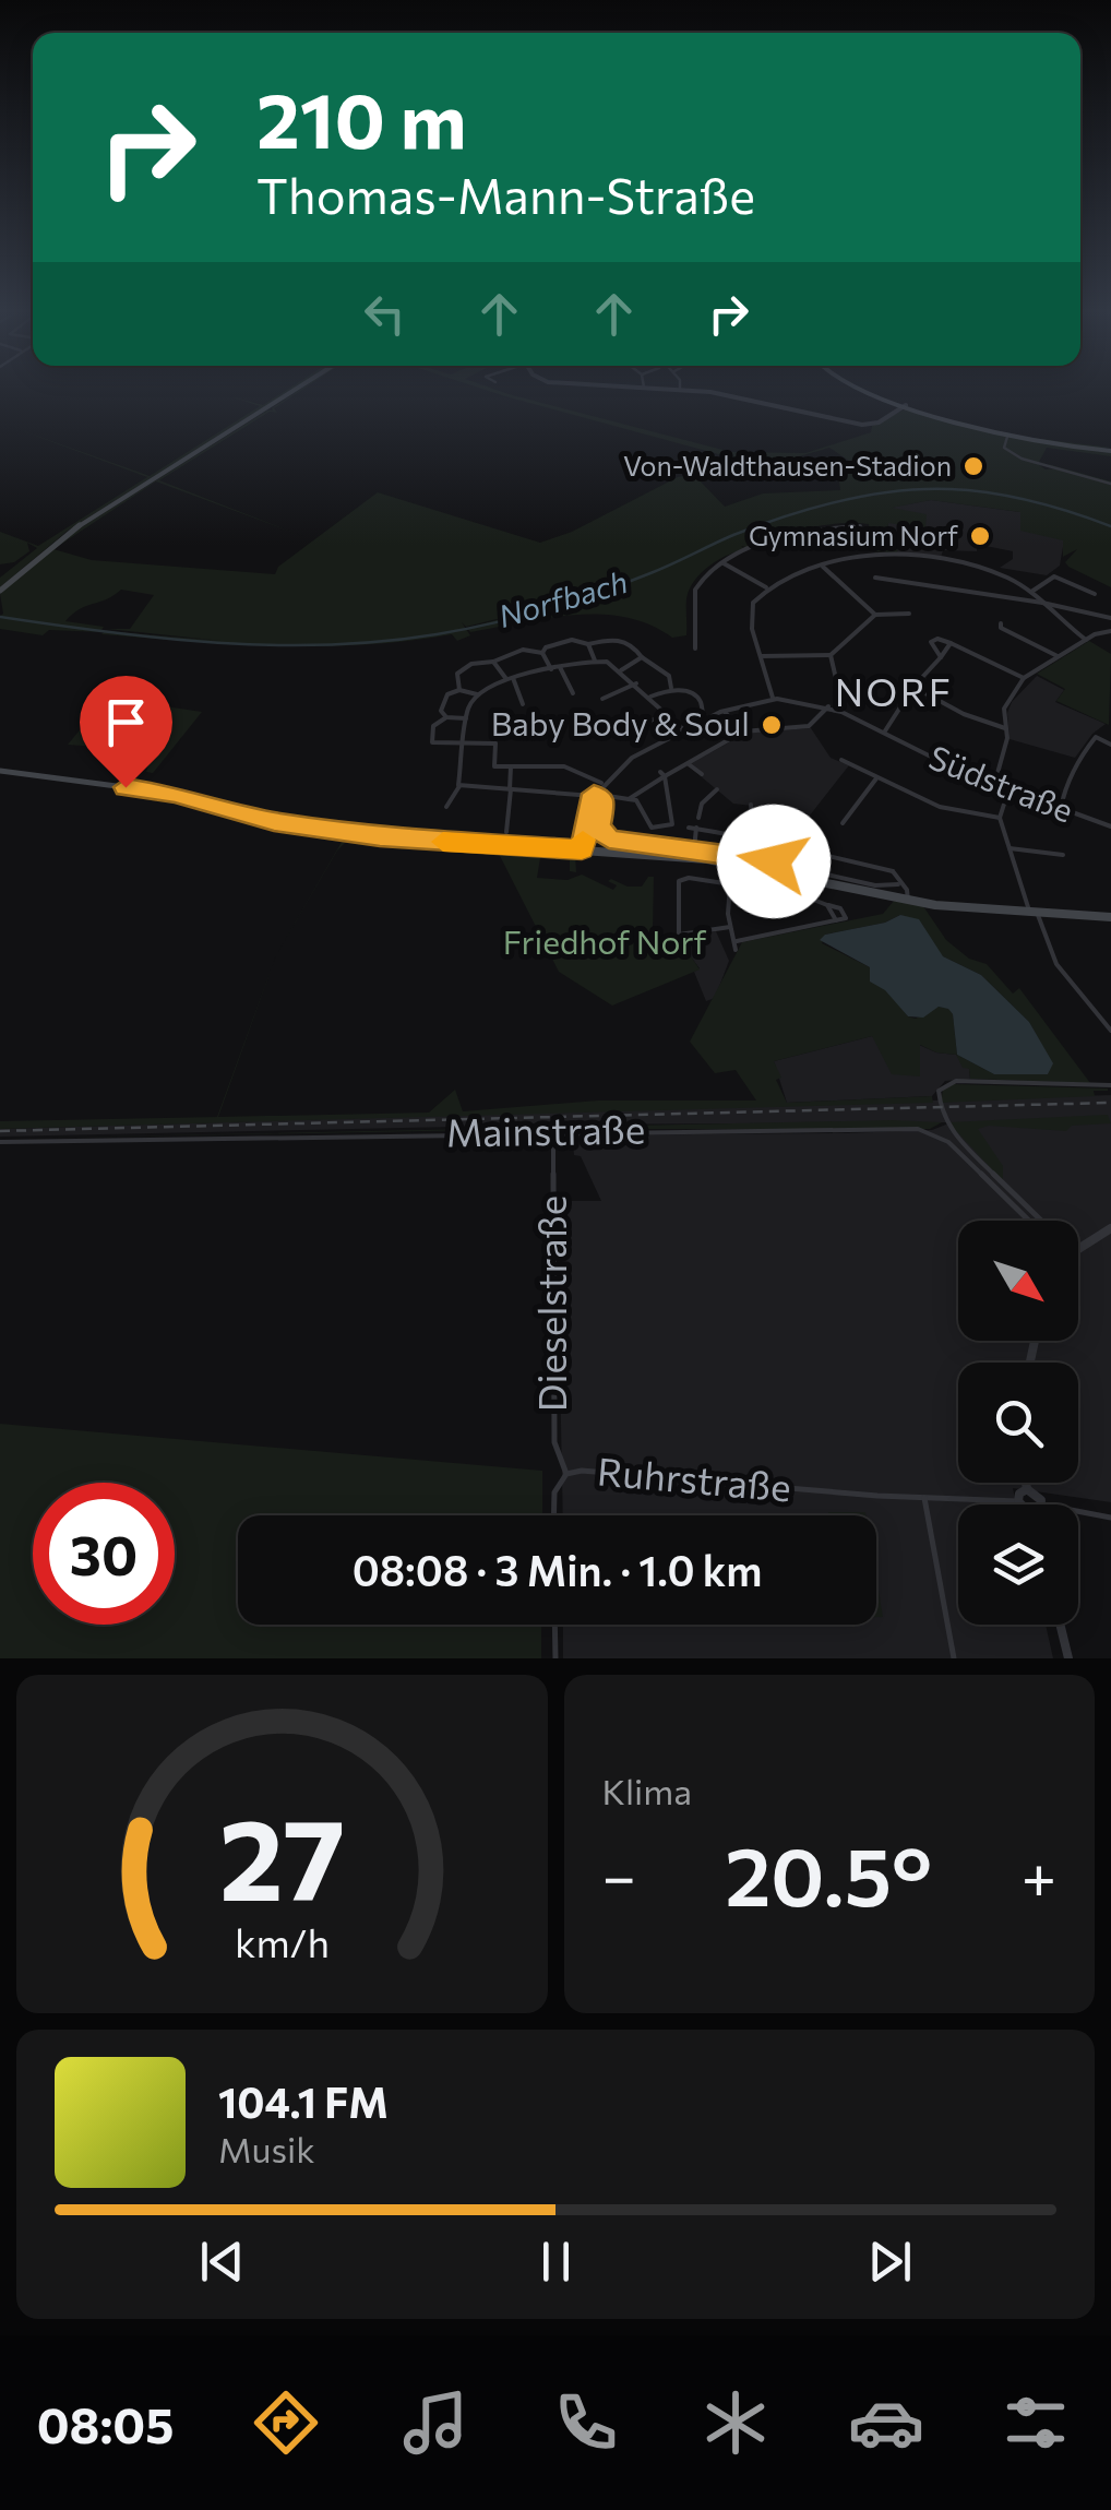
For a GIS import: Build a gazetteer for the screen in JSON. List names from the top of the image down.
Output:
{
  "streets": {
    "street": [
      "Südstraße",
      "Mainstraße",
      "Dieselstraße",
      "Ruhrstraße"
    ]
  },
  "crossings": [
    ["Mainstraße", "Dieselstraße"],
    ["Dieselstraße", "Ruhrstraße"]
  ],
  "districts": ["NORF"],
  "water": ["Norfbach"],
  "parks": ["Friedhof Norf"],
  "places": ["Von-Waldthausen-Stadion", "Gymnasium Norf", "Baby Body & Soul"],
  "north": "bottom right",
  "page": {
    "turn": ["210 m", "Thomas-Mann-Straße"],
    "limit": "30",
    "trip": "08:08 · 3 Min. · 1.0 km",
    "tile": "Klima",
    "heat": ["−", "20.5°", "+"],
    "song": ["104.1 FM", "Musik"],
    "tabs": "08:05",
    "gauge": ["27", "km/h"]
  }
}
